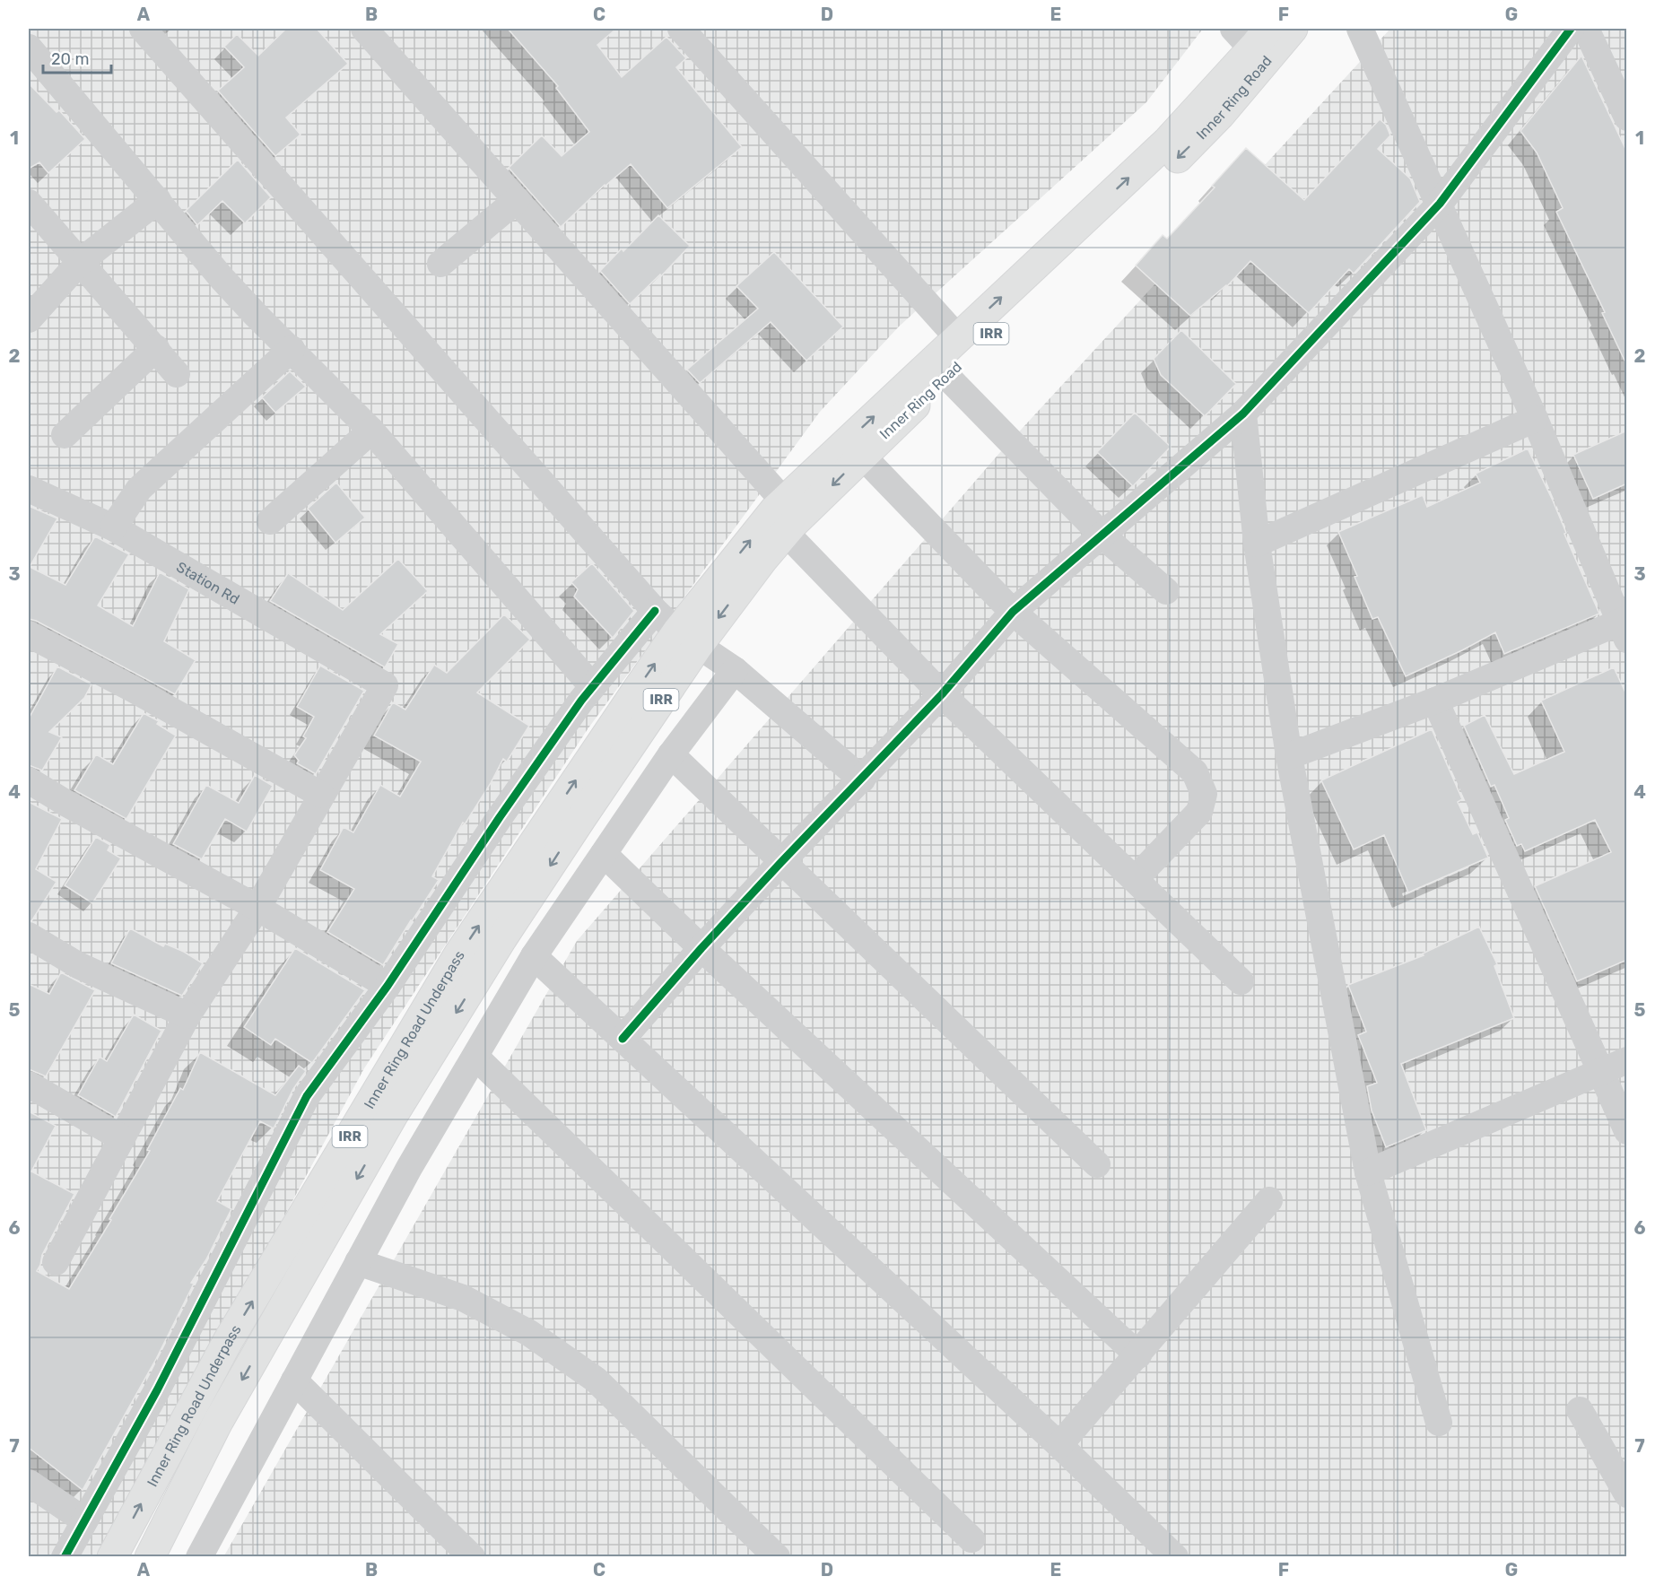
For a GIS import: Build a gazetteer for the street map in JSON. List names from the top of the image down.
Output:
{
  "streets": {
    "main road": ["Inner Ring Road", "IRR", "Inner Ring Road Underpass"],
    "street": ["Station Rd"]
  },
  "crossings": [
    ["Inner Ring Road", "Inner Ring Road Underpass"]
  ],
  "scale_bar": "20 m",
  "grid": {
    "columns": [
      "A",
      "B",
      "C",
      "D",
      "E",
      "F",
      "G"
    ],
    "rows": [
      "1",
      "2",
      "3",
      "4",
      "5",
      "6",
      "7"
    ]
  }
}
